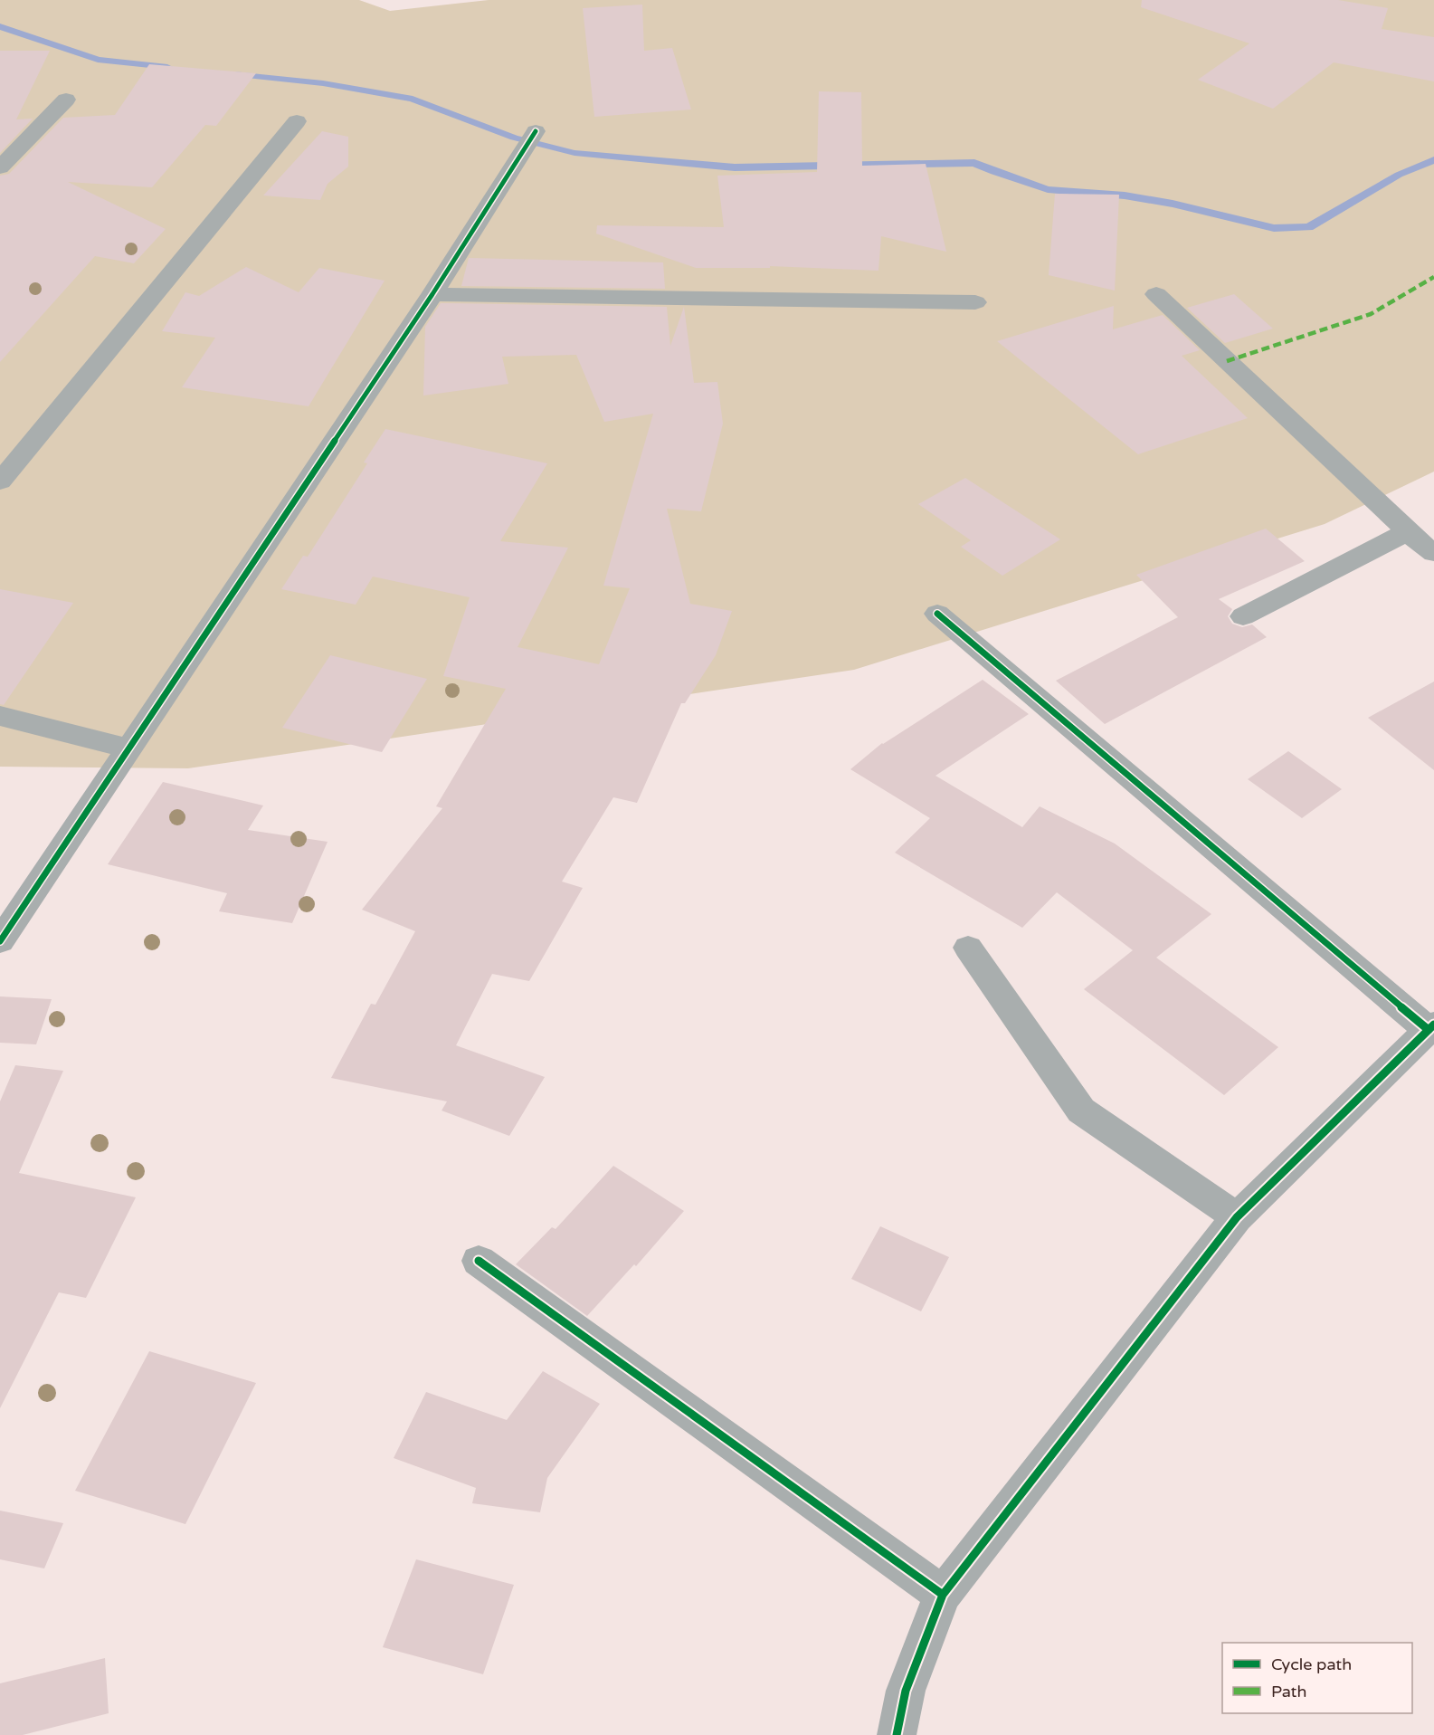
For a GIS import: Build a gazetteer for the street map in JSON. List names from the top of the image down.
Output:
{
  "legend": ["Cycle path", "Path"]
}
